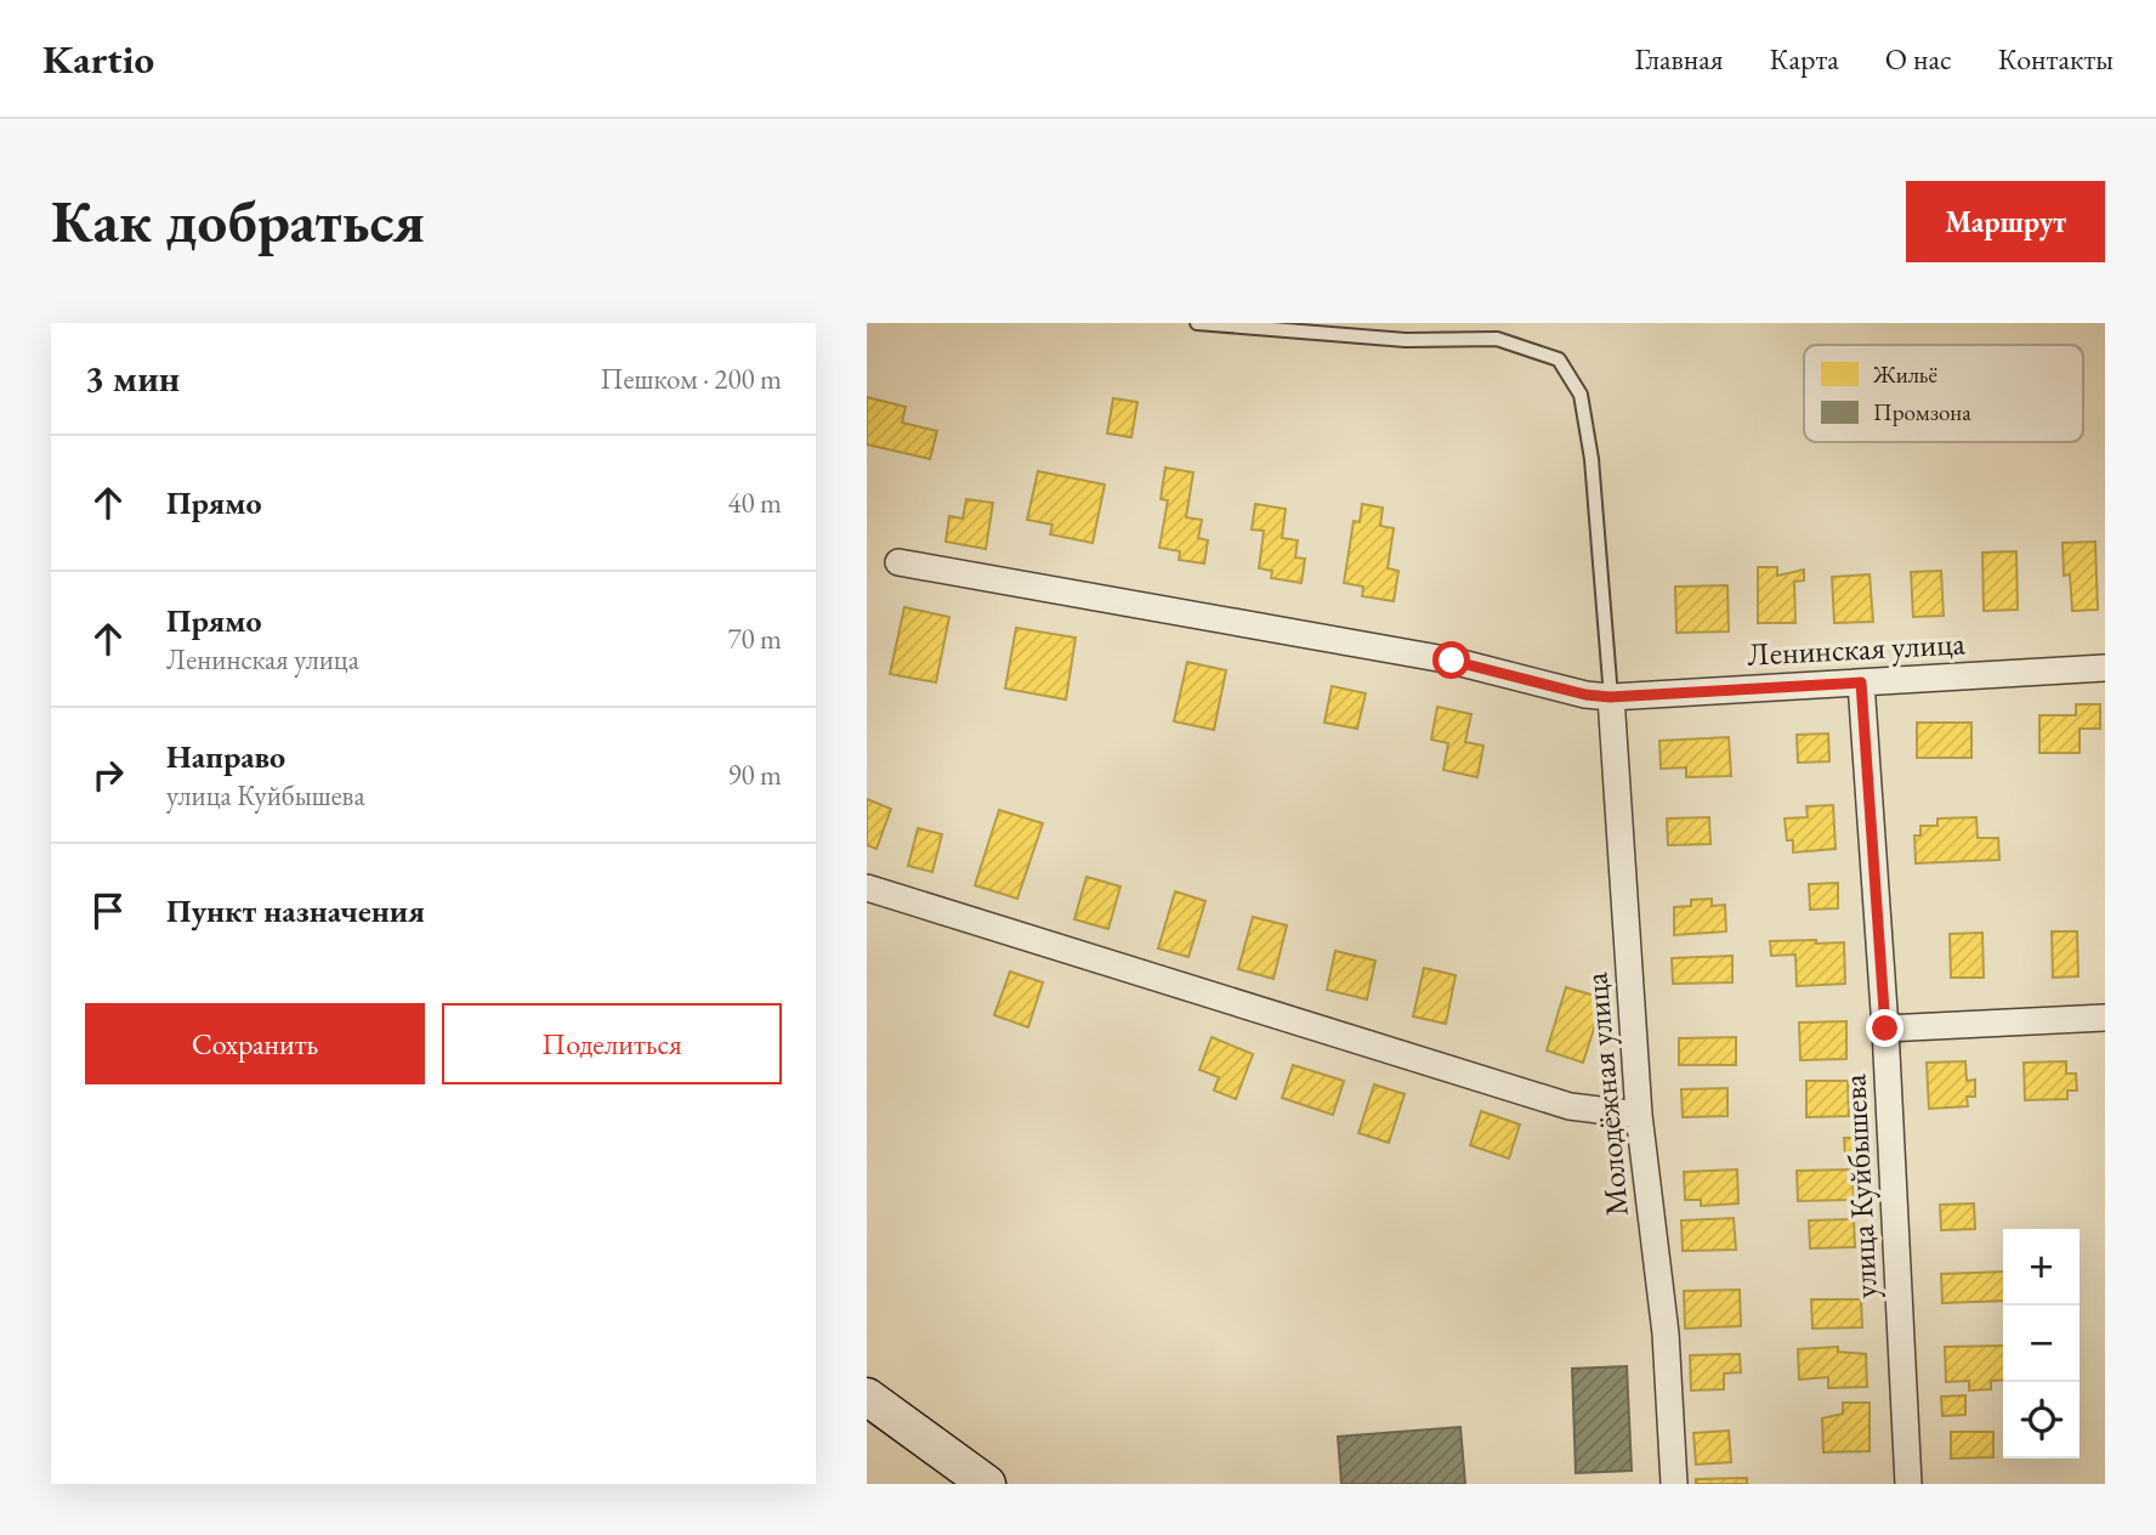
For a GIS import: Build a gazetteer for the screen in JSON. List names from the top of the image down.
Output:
{
  "streets": {
    "street": ["Ленинская улица", "Молодёжная улица", "улица Куйбышева"]
  },
  "crossings": [
    ["Ленинская улица", "Молодёжная улица"],
    ["Ленинская улица", "улица Куйбышева"]
  ],
  "legend": ["Жильё", "Промзона"],
  "page": {
    "header": "Kartio",
    "nav": [
      "Главная",
      "Карта",
      "О нас",
      "Контакты"
    ],
    "buttons": [
      "Маршрут",
      ["Сохранить", "Поделиться"]
    ],
    "title": "Как добраться",
    "heading": ["3 мин", "Пешком · 200 m"],
    "list": [
      ["Прямо", "40 m"],
      ["Прямо", "Ленинская улица", "70 m"],
      ["Направо", "улица Куйбышева", "90 m"],
      "Пункт назначения"
    ],
    "map_buttons": ["+", "−"]
  }
}
